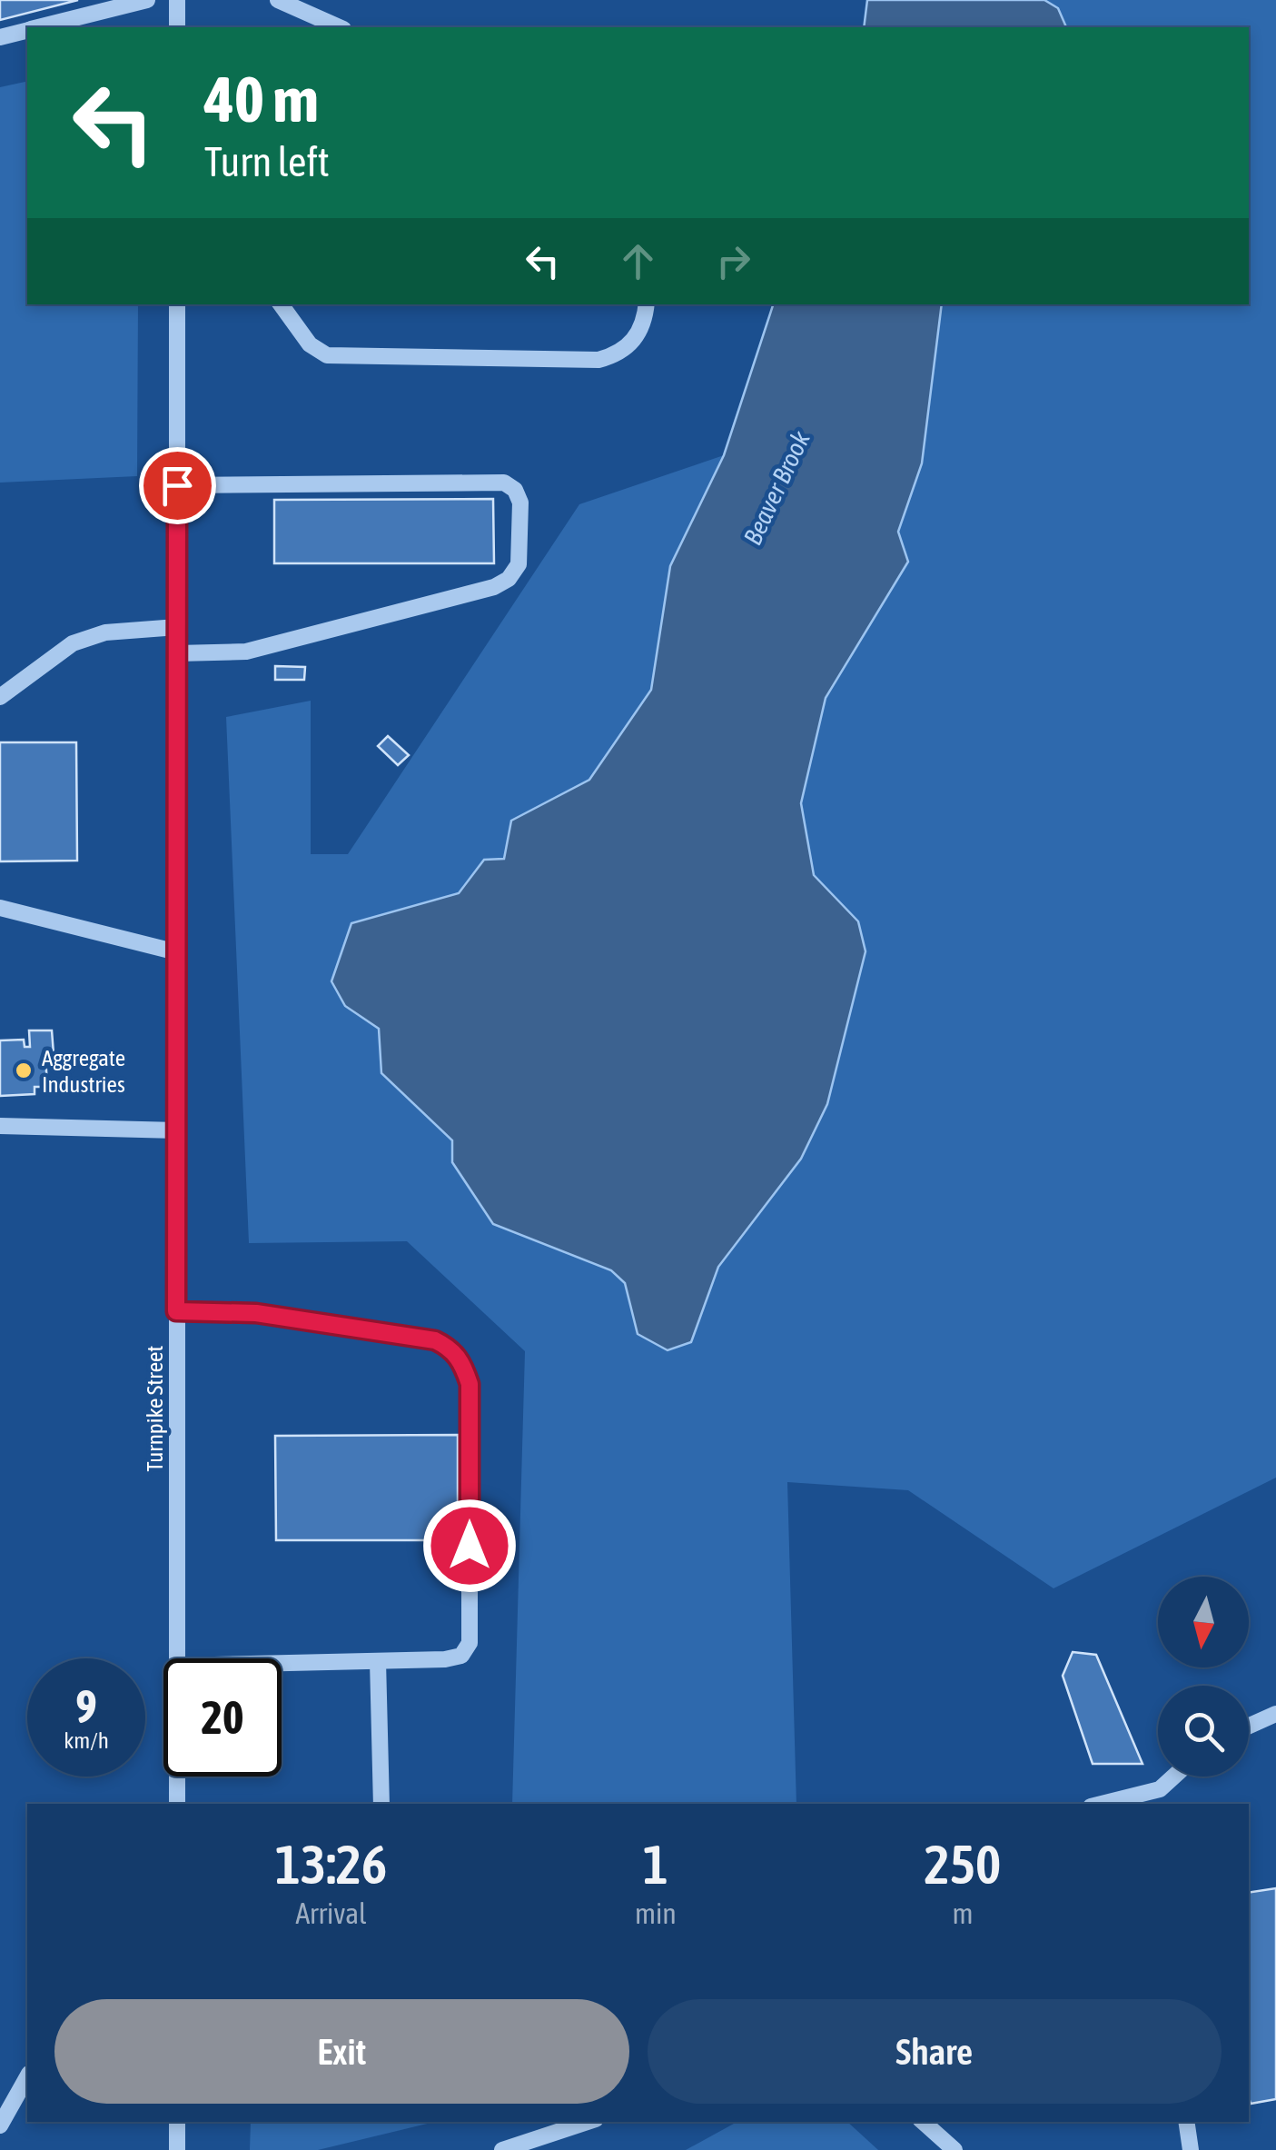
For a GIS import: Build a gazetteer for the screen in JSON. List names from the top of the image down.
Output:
{
  "streets": {
    "street": ["Turnpike Street"]
  },
  "water": ["Beaver Brook"],
  "places": ["Aggregate Industries"],
  "north": "bottom",
  "page": {
    "turn": ["40 m", "Turn left"],
    "speed": "9 km/h",
    "limit": "20",
    "eta": [
      "13:26",
      "Arrival",
      "1",
      "min",
      "250",
      "m"
    ],
    "buttons": ["Exit", "Share"]
  }
}
